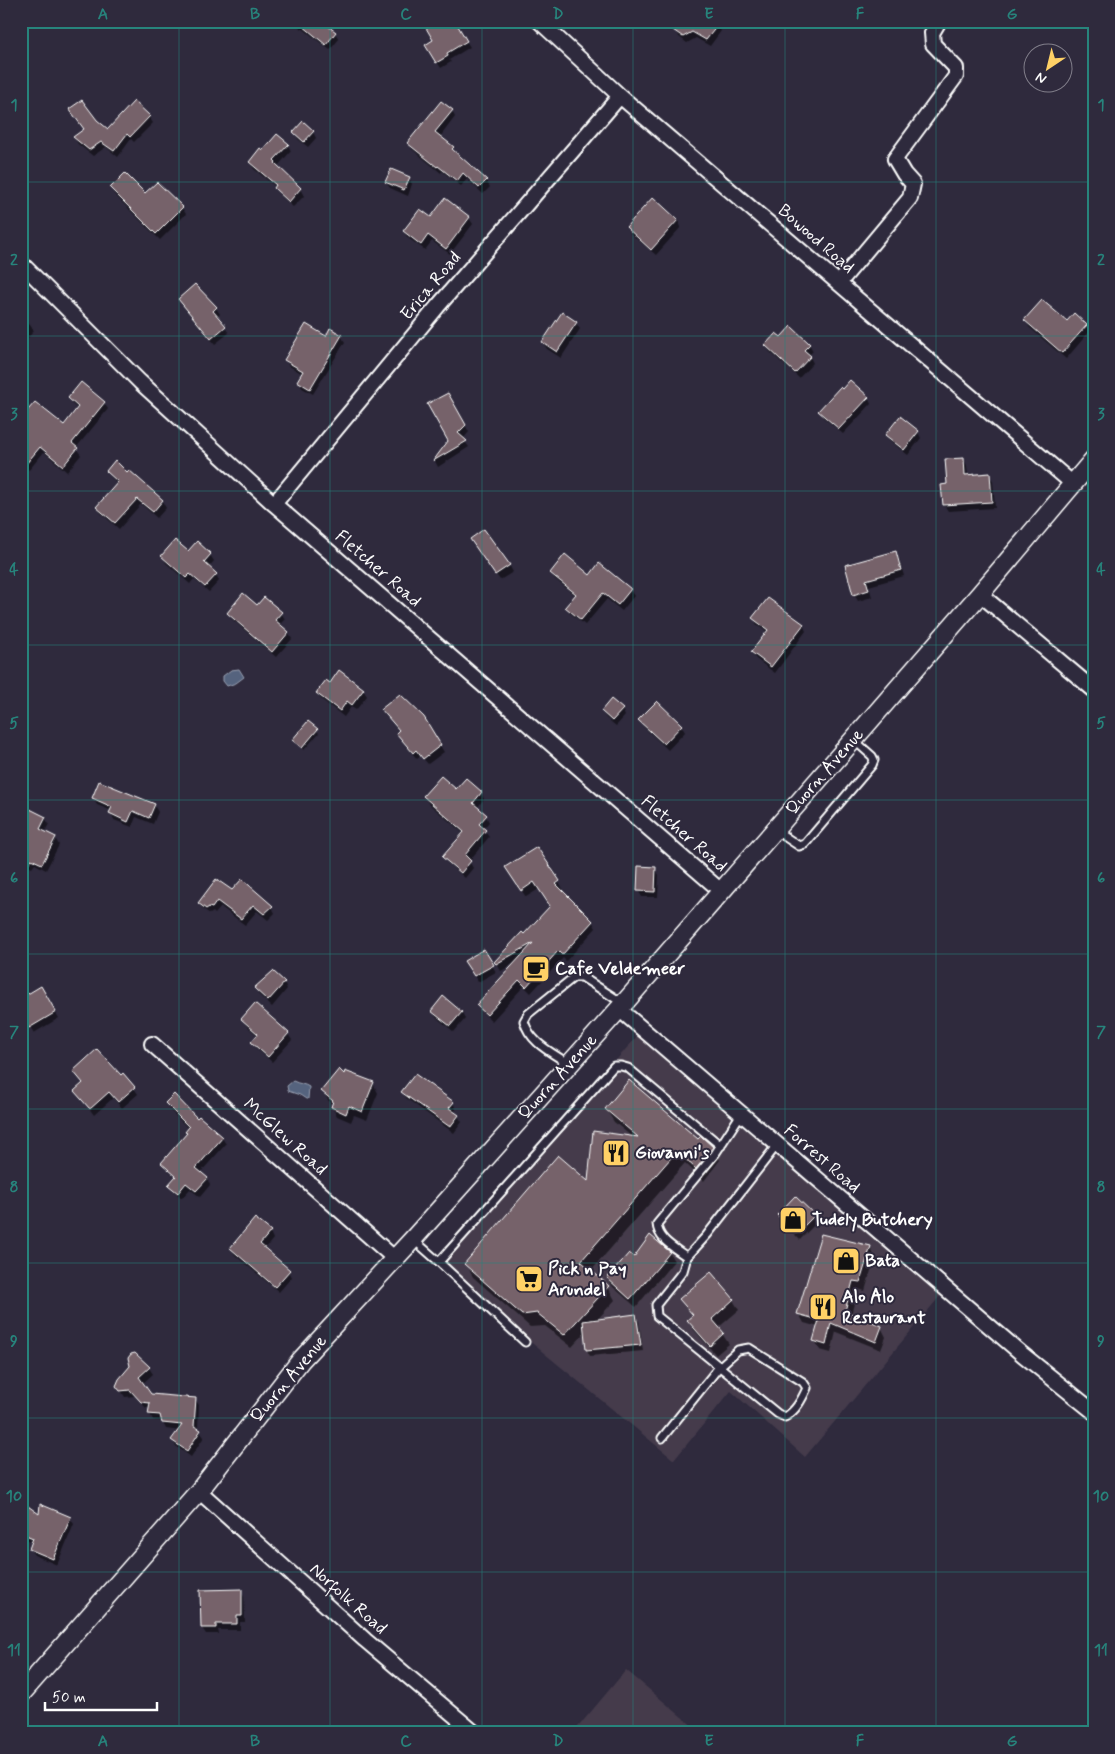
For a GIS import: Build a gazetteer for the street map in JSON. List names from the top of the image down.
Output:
{
  "streets": {
    "street": [
      "Bowood Road",
      "Erica Road",
      "Fletcher Road",
      "Quorn Avenue",
      "McGlew Road",
      "Forrest Road",
      "Norfolk Road"
    ]
  },
  "crossings": [
    ["Bowood Road", "Erica Road"],
    ["Bowood Road", "Quorn Avenue"],
    ["Erica Road", "Fletcher Road"],
    ["Fletcher Road", "Quorn Avenue"],
    ["Quorn Avenue", "McGlew Road"],
    ["Quorn Avenue", "Forrest Road"],
    ["Quorn Avenue", "Norfolk Road"]
  ],
  "places": {
    "cafe": ["Cafe Veldemeer"],
    "restaurant": ["Giovanni's", "Alo Alo Restaurant"],
    "shop": ["Tudely Butchery", "Bata"],
    "supermarket": ["Pick n Pay Arundel"]
  },
  "scale_bar": "50 m",
  "north": "bottom left",
  "grid": {
    "columns": [
      "A",
      "B",
      "C",
      "D",
      "E",
      "F",
      "G"
    ],
    "rows": [
      "1",
      "2",
      "3",
      "4",
      "5",
      "6",
      "7",
      "8",
      "9",
      "10",
      "11"
    ]
  }
}
